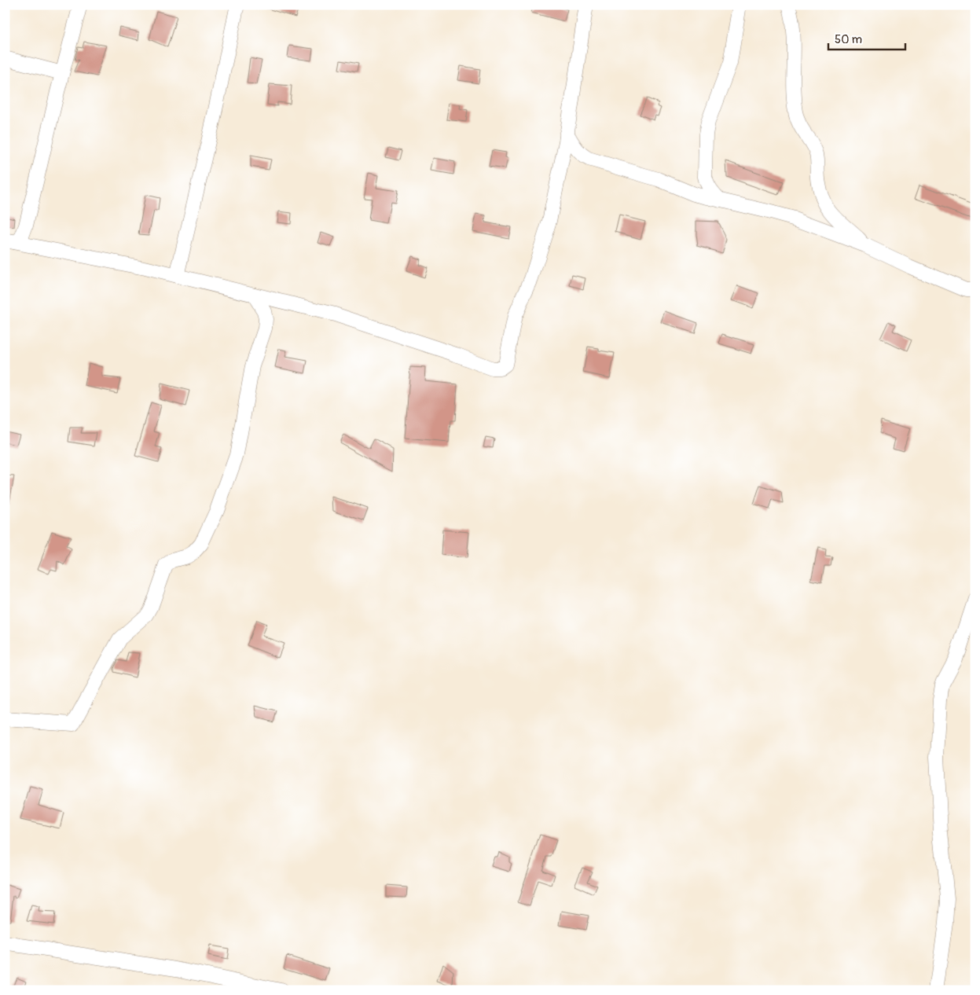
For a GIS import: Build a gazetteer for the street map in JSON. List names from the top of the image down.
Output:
{
  "scale_bar": "50 m"
}
